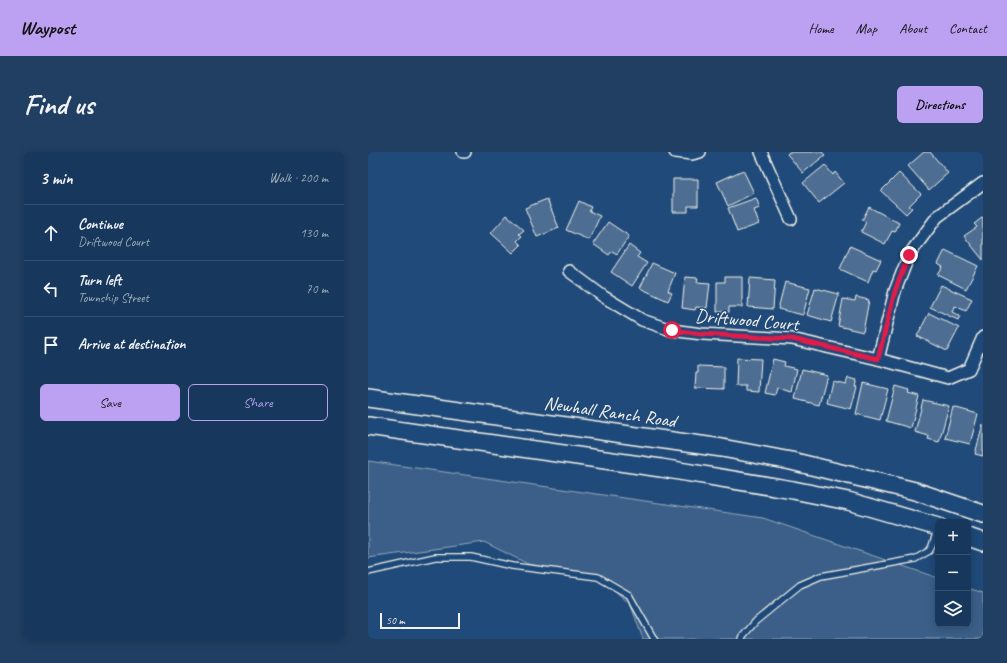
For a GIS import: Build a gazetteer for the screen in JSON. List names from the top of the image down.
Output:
{
  "streets": {
    "main road": ["Newhall Ranch Road"],
    "street": ["Driftwood Court"]
  },
  "scale_bar": "50 m",
  "page": {
    "header": "Waypost",
    "nav": [
      "Home",
      "Map",
      "About",
      "Contact"
    ],
    "buttons": [
      "Directions",
      ["Save", "Share"]
    ],
    "title": "Find us",
    "heading": ["3 min", "Walk · 200 m"],
    "list": [
      ["Continue", "Driftwood Court", "130 m"],
      ["Turn left", "Township Street", "70 m"],
      "Arrive at destination"
    ],
    "map_buttons": ["+", "−"],
    "scale": "50 m"
  }
}
